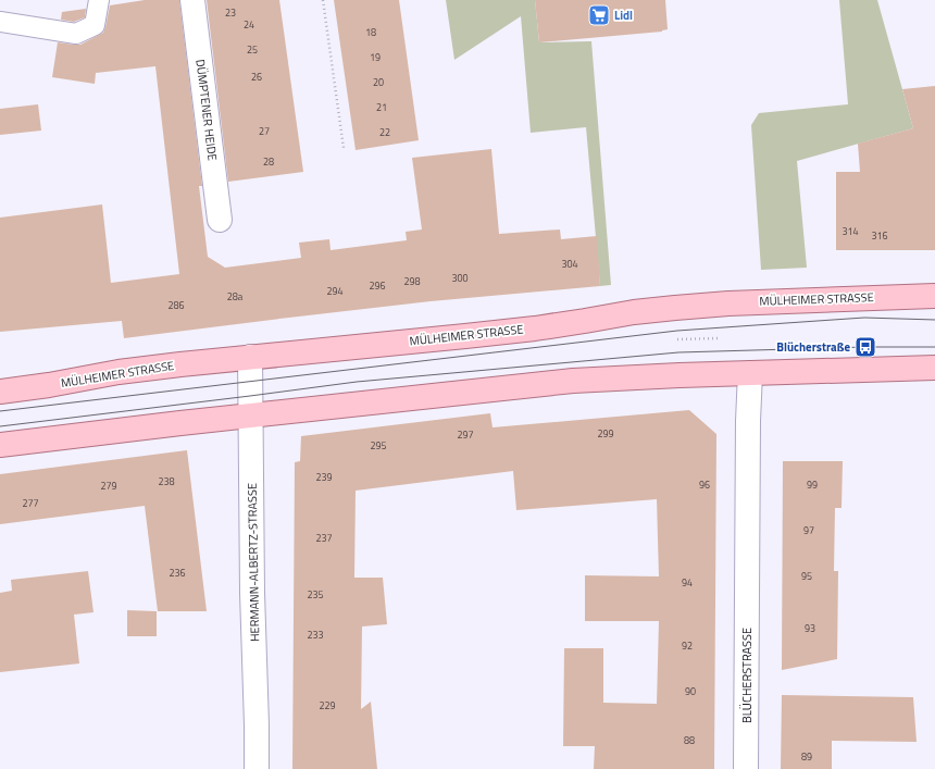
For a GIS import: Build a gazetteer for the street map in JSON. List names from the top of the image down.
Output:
{
  "streets": {
    "main road": ["MÜLHEIMER STRASSE"],
    "street": ["DÜMPTENER HEIDE", "HERMANN-ALBERTZ-STRASSE", "BLÜCHERSTRASSE"]
  },
  "crossings": [
    ["MÜLHEIMER STRASSE", "HERMANN-ALBERTZ-STRASSE"]
  ],
  "places": {
    "supermarket": ["Lidl"],
    "bus stop": ["Blücherstraße"]
  },
  "house_numbers": [
    "23",
    "24",
    "18",
    "25",
    "19",
    "26",
    "20",
    "21",
    "27",
    "22",
    "28",
    "314",
    "316",
    "304",
    "300",
    "298",
    "296",
    "294",
    "28a",
    "286",
    "299",
    "297",
    "295",
    "239",
    "238",
    "96",
    "99",
    "279",
    "277",
    "97",
    "237",
    "236",
    "95",
    "94",
    "235",
    "93",
    "233",
    "92",
    "90",
    "229",
    "88",
    "89"
  ]
}
